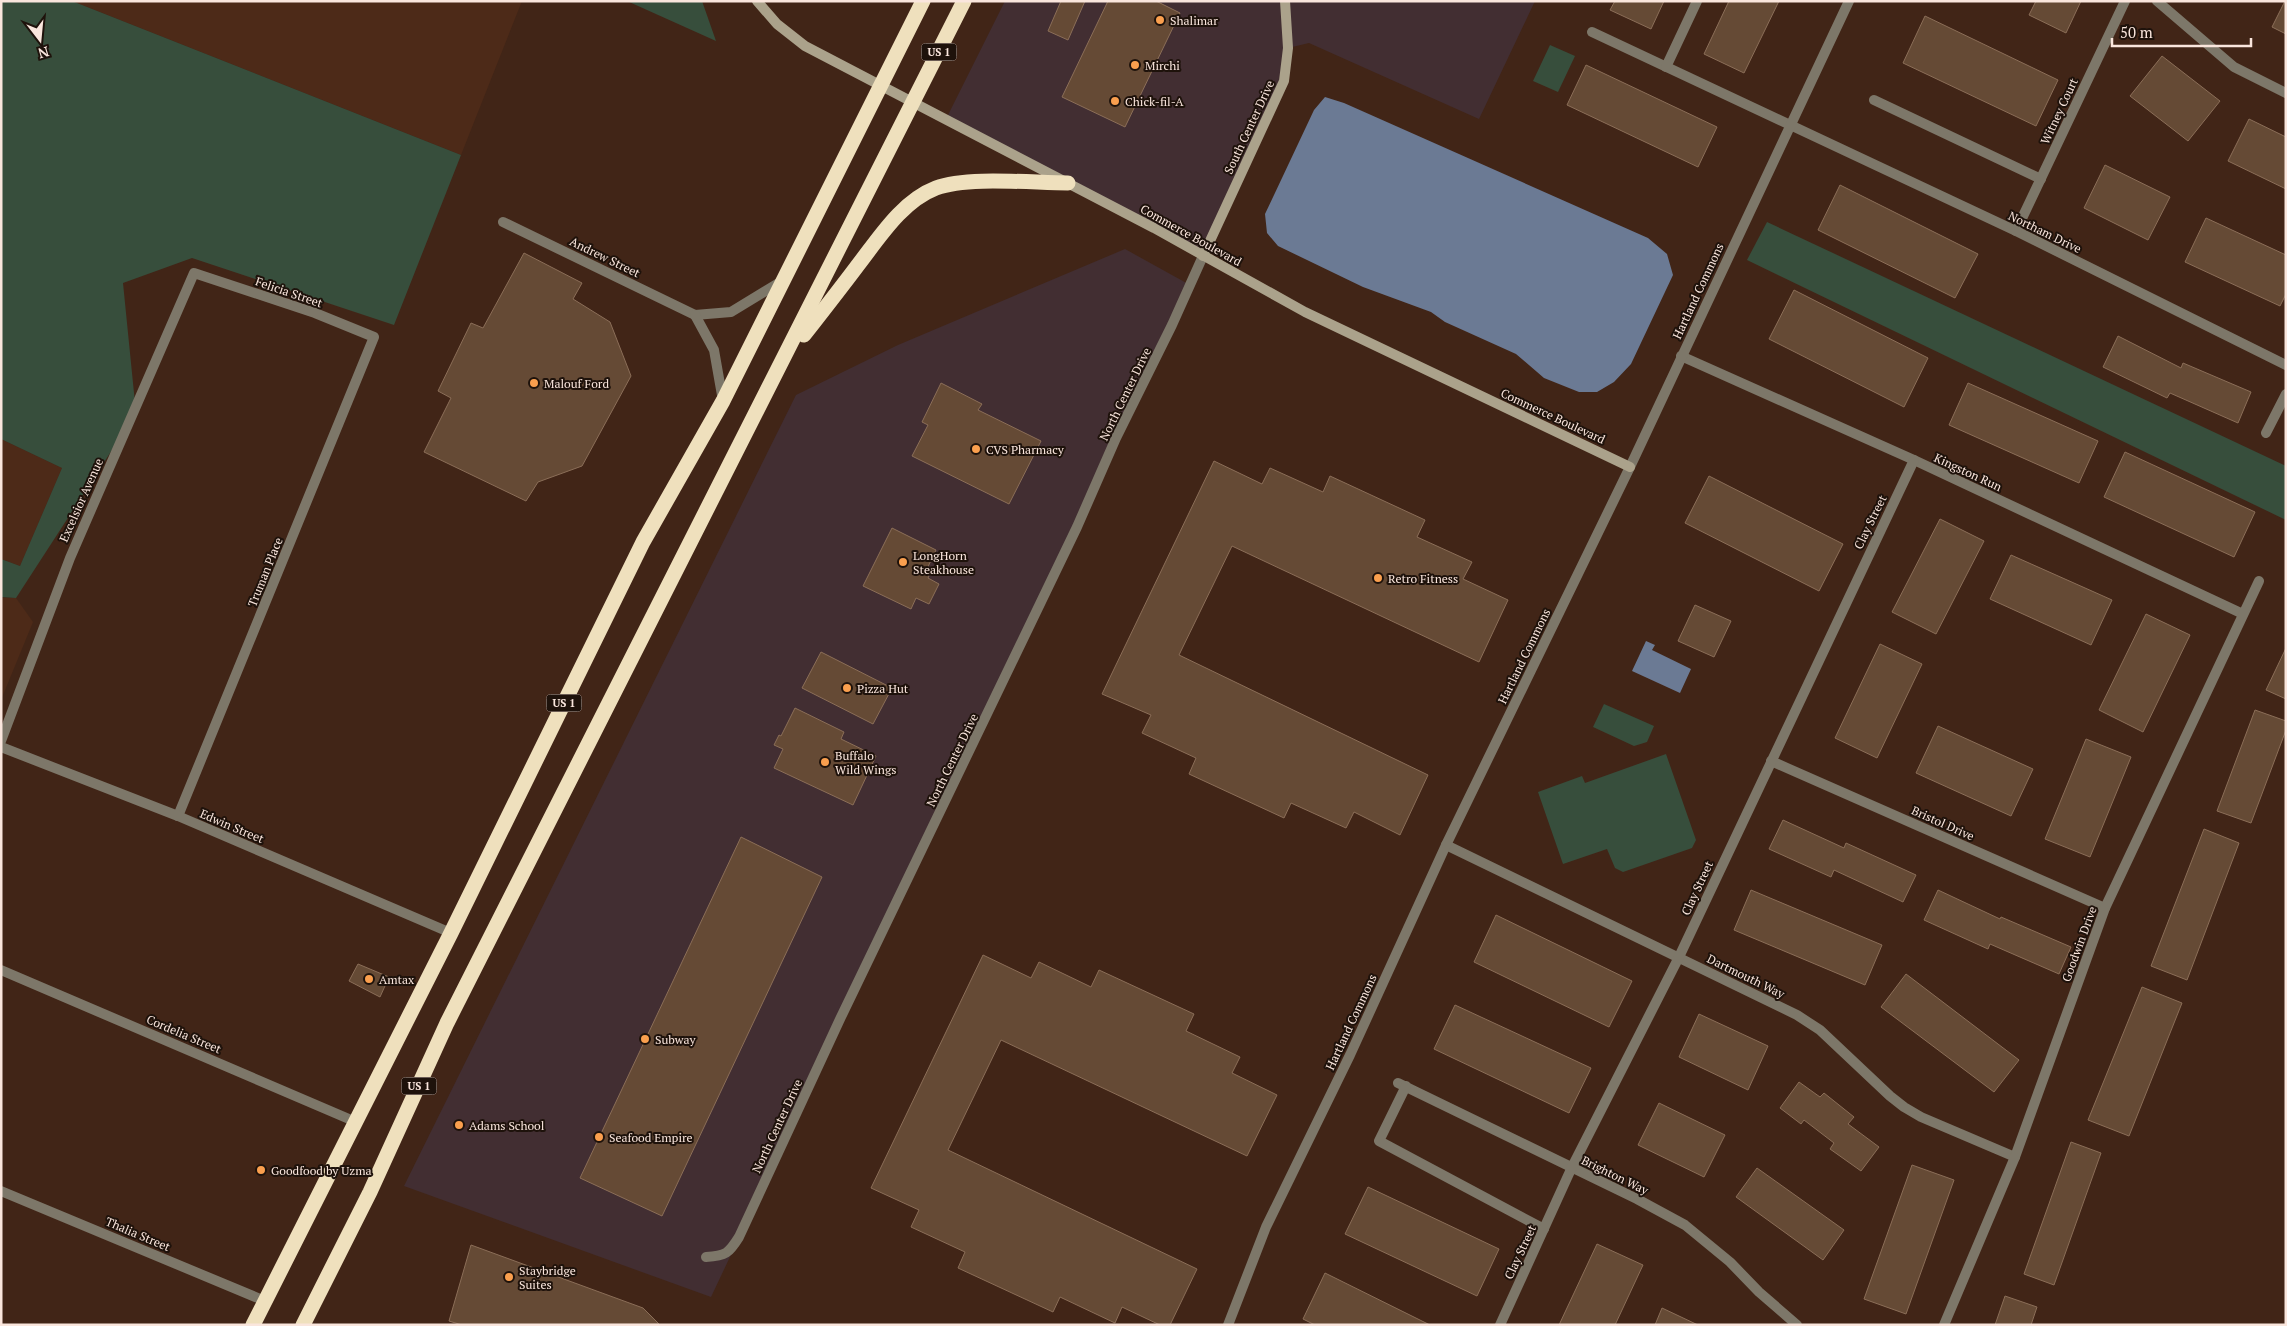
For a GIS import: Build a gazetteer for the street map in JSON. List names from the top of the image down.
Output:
{
  "streets": {
    "highway": ["US 1"],
    "street": [
      "Witney Court",
      "South Center Drive",
      "Northam Drive",
      "Commerce Boulevard",
      "Andrew Street",
      "Hartland Commons",
      "Felicia Street",
      "North Center Drive",
      "Kingston Run",
      "Excelsior Avenue",
      "Clay Street",
      "Truman Place",
      "Bristol Drive",
      "Edwin Street",
      "Goodwin Drive",
      "Dartmouth Way",
      "Cordelia Street",
      "Brighton Way",
      "Thalia Street"
    ]
  },
  "crossings": [
    ["US 1", "Commerce Boulevard"],
    ["US 1", "Edwin Street"],
    ["US 1", "Cordelia Street"],
    ["US 1", "Thalia Street"],
    ["Witney Court", "Northam Drive"],
    ["South Center Drive", "Commerce Boulevard"],
    ["South Center Drive", "North Center Drive"],
    ["Northam Drive", "Hartland Commons"],
    ["Commerce Boulevard", "Hartland Commons"],
    ["Commerce Boulevard", "North Center Drive"],
    ["Hartland Commons", "Kingston Run"],
    ["Hartland Commons", "Dartmouth Way"],
    ["Felicia Street", "Excelsior Avenue"],
    ["Felicia Street", "Truman Place"],
    ["Kingston Run", "Clay Street"],
    ["Kingston Run", "Goodwin Drive"],
    ["Clay Street", "Bristol Drive"],
    ["Clay Street", "Dartmouth Way"],
    ["Clay Street", "Brighton Way"],
    ["Truman Place", "Edwin Street"],
    ["Bristol Drive", "Goodwin Drive"],
    ["Goodwin Drive", "Dartmouth Way"]
  ],
  "places": [
    "Shalimar",
    "Mirchi",
    "Chick-fil-A",
    "Malouf Ford",
    "CVS Pharmacy",
    "LongHorn Steakhouse",
    "Retro Fitness",
    "Pizza Hut",
    "Buffalo Wild Wings",
    "Amtax",
    "Subway",
    "Adams School",
    "Seafood Empire",
    "Goodfood by Uzma",
    "Staybridge Suites"
  ],
  "scale_bar": "50 m",
  "north": "bottom"
}
